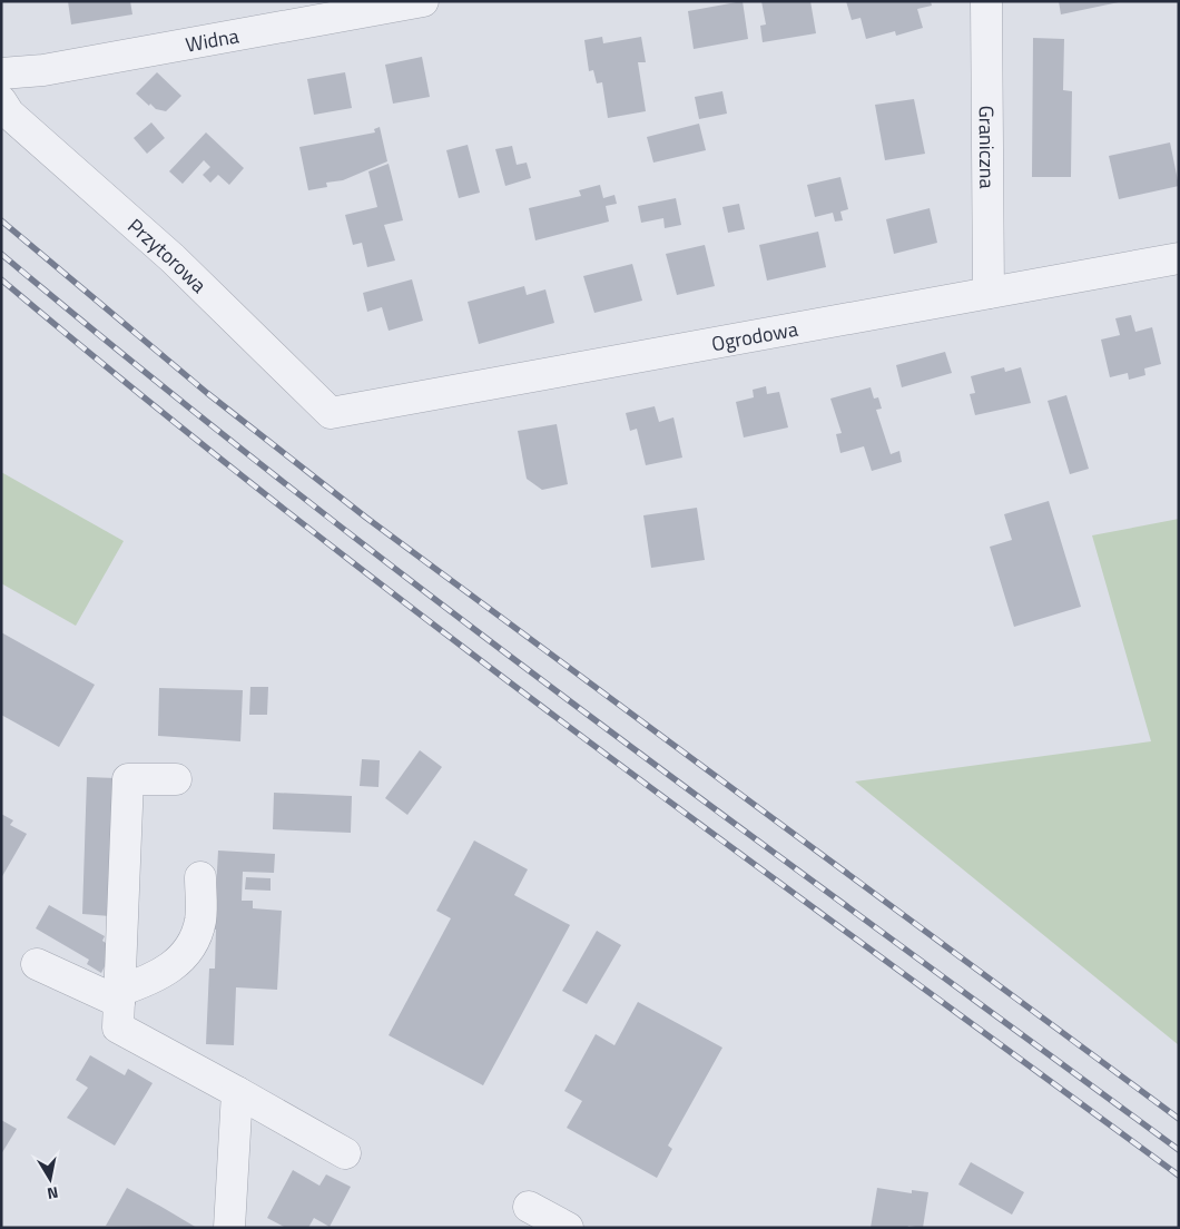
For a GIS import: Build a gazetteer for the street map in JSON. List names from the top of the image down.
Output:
{
  "streets": {
    "street": [
      "Widna",
      "Graniczna",
      "Przytorowa",
      "Ogrodowa"
    ]
  },
  "crossings": [
    ["Graniczna", "Ogrodowa"],
    ["Przytorowa", "Ogrodowa"]
  ],
  "north": "bottom"
}
